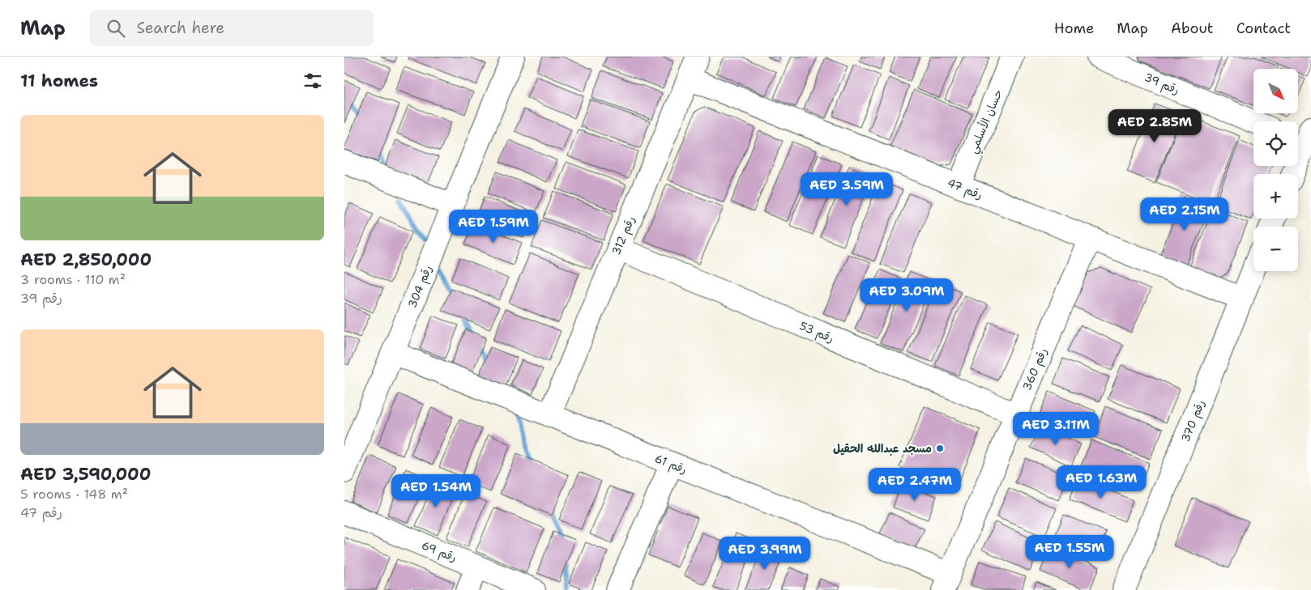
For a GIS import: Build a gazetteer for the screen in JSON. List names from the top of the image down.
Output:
{
  "streets": {
    "street": [
      "رقم 39",
      "حسان الأسلمي",
      "رقم 47",
      "رقم 312",
      "رقم 304",
      "رقم 53",
      "رقم 360",
      "رقم 370",
      "رقم 61",
      "رقم 69"
    ]
  },
  "crossings": [
    ["حسان الأسلمي", "رقم 47"],
    ["رقم 47", "رقم 312"],
    ["رقم 47", "رقم 360"],
    ["رقم 47", "رقم 370"],
    ["رقم 312", "رقم 53"],
    ["رقم 312", "رقم 61"],
    ["رقم 304", "رقم 61"],
    ["رقم 53", "رقم 360"],
    ["رقم 360", "رقم 61"]
  ],
  "places": ["مسجد عبدالله الحقيل"],
  "north": "bottom right",
  "page": {
    "header": "Map",
    "search": "Search here",
    "nav": [
      "Home",
      "Map",
      "About",
      "Contact"
    ],
    "heading": "11 homes",
    "map_buttons": ["+", "−"],
    "list": [
      {
        "name": "AED 2,850,000",
        "note": "3 rooms · 110 m² · رقم 39"
      },
      {
        "name": "AED 3,590,000",
        "note": "5 rooms · 148 m² · رقم 47"
      }
    ],
    "price": [
      "AED 2.85M",
      "AED 3.59M",
      "AED 2.15M",
      "AED 1.59M",
      "AED 3.09M",
      "AED 3.11M",
      "AED 1.63M",
      "AED 2.47M",
      "AED 1.54M",
      "AED 1.55M",
      "AED 3.99M"
    ]
  }
}
